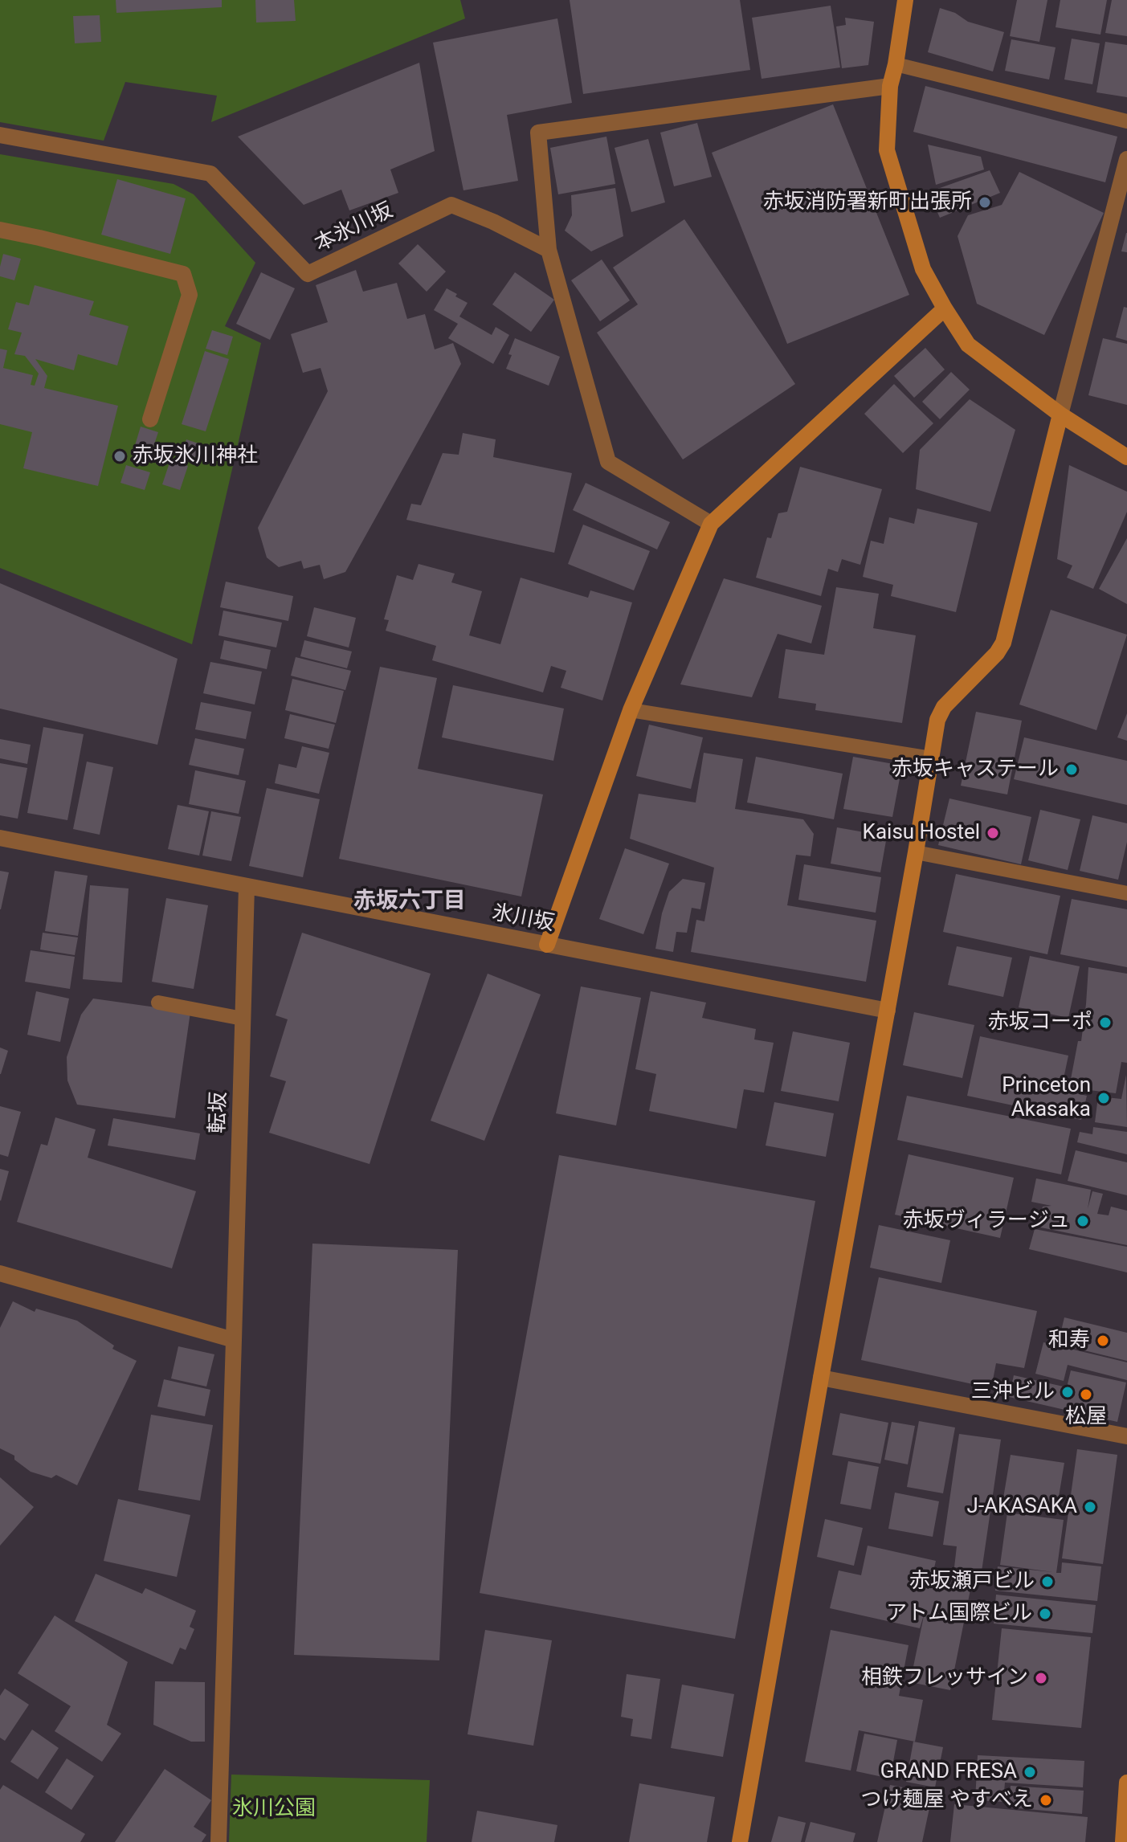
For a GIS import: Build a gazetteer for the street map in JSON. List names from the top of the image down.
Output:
{
  "streets": {
    "street": ["本氷川坂", "氷川坂", "転坂"]
  },
  "crossings": [
    ["氷川坂", "転坂"]
  ],
  "districts": ["赤坂六丁目"],
  "parks": ["氷川公園"],
  "places": [
    "赤坂消防署新町出張所",
    "赤坂氷川神社",
    "赤坂キャステール",
    "Kaisu Hostel",
    "赤坂コーポ",
    "Princeton Akasaka",
    "赤坂ヴィラージュ",
    "和寿",
    "三沖ビル",
    "松屋",
    "J-AKASAKA",
    "赤坂瀬戸ビル",
    "アトム国際ビル",
    "相鉄フレッサイン",
    "GRAND FRESA",
    "つけ麺屋 やすべえ"
  ]
}
